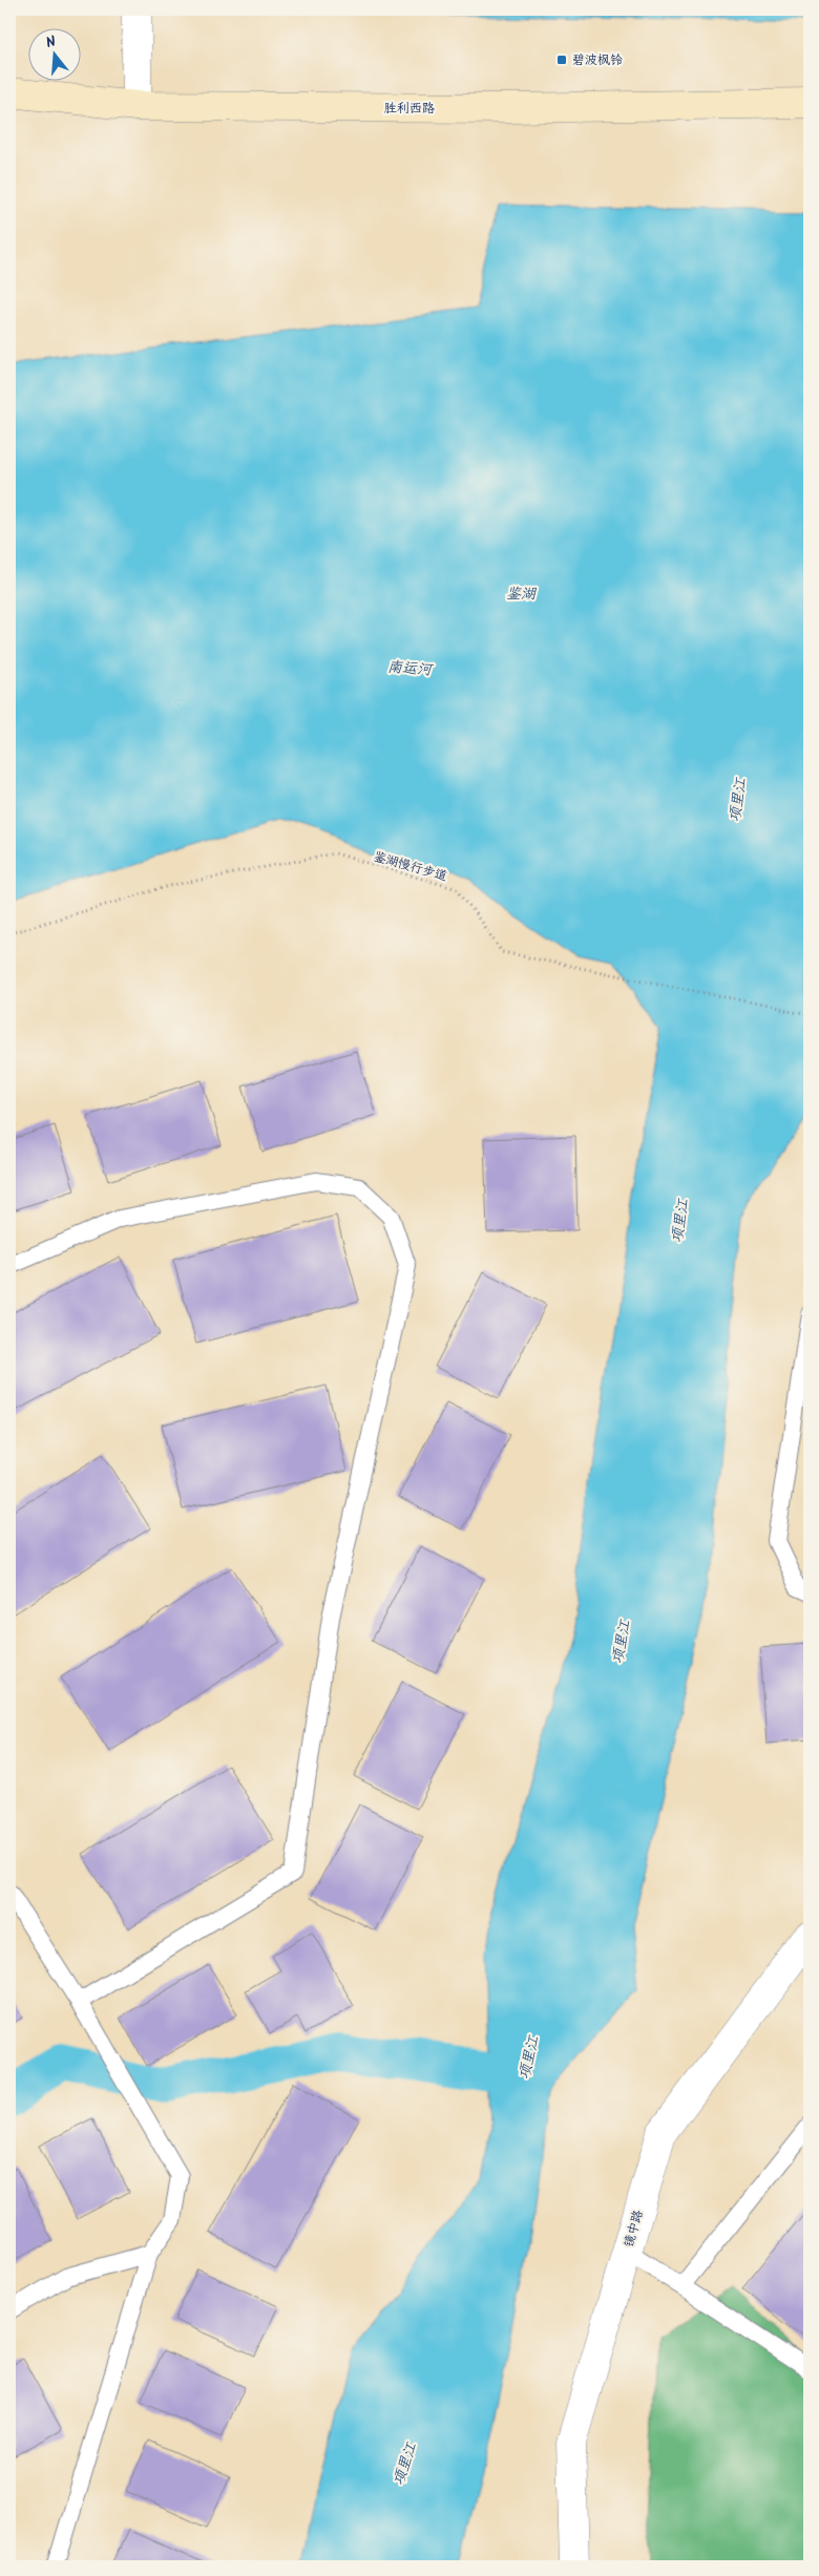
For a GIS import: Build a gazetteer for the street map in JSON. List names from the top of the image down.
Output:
{
  "streets": {
    "street": ["胜利西路", "镜中路"],
    "path": ["鉴湖慢行步道"]
  },
  "water": ["鉴湖", "南运河", "项里江"],
  "places": {
    "transit": ["碧波枫铃"]
  },
  "north": "top"
}
